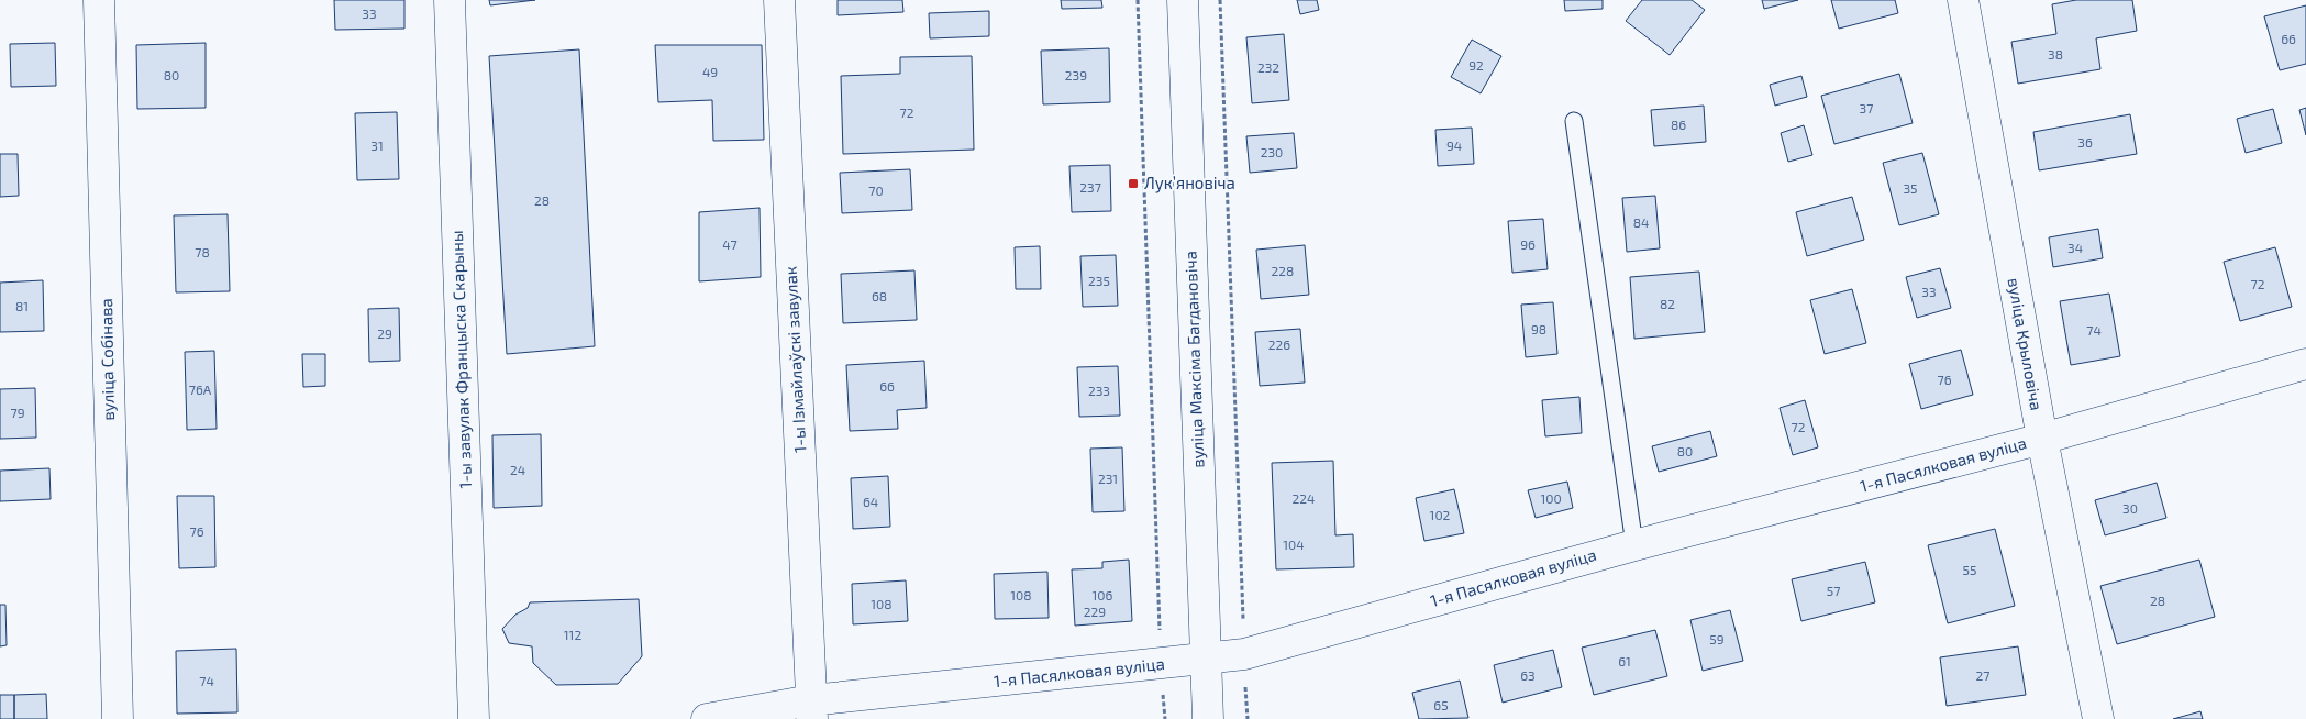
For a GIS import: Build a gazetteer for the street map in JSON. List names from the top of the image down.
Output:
{
  "streets": {
    "street": [
      "вуліца Крыловіча",
      "вуліца Собінава",
      "1-ы завулак Францыска Скарыны",
      "1-ы Ізмайлаўскі завулак",
      "вуліца Максіма Багдановіча",
      "1-я Пасялковая вуліца"
    ]
  },
  "crossings": [
    ["вуліца Крыловіча", "1-я Пасялковая вуліца"],
    ["1-ы Ізмайлаўскі завулак", "1-я Пасялковая вуліца"],
    ["вуліца Максіма Багдановіча", "1-я Пасялковая вуліца"]
  ],
  "places": {
    "transit": ["Лукʼяновіча"]
  },
  "house_numbers": [
    "33",
    "66",
    "38",
    "92",
    "232",
    "49",
    "80",
    "239",
    "37",
    "72",
    "86",
    "36",
    "31",
    "94",
    "230",
    "237",
    "35",
    "70",
    "28",
    "84",
    "47",
    "96",
    "34",
    "78",
    "228",
    "235",
    "72",
    "33",
    "68",
    "82",
    "81",
    "98",
    "74",
    "29",
    "226",
    "76",
    "66",
    "76А",
    "233",
    "79",
    "72",
    "80",
    "24",
    "231",
    "224",
    "100",
    "64",
    "30",
    "102",
    "76",
    "104",
    "55",
    "57",
    "108",
    "106",
    "28",
    "108",
    "229",
    "112",
    "59",
    "61",
    "63",
    "27",
    "74",
    "65"
  ]
}
